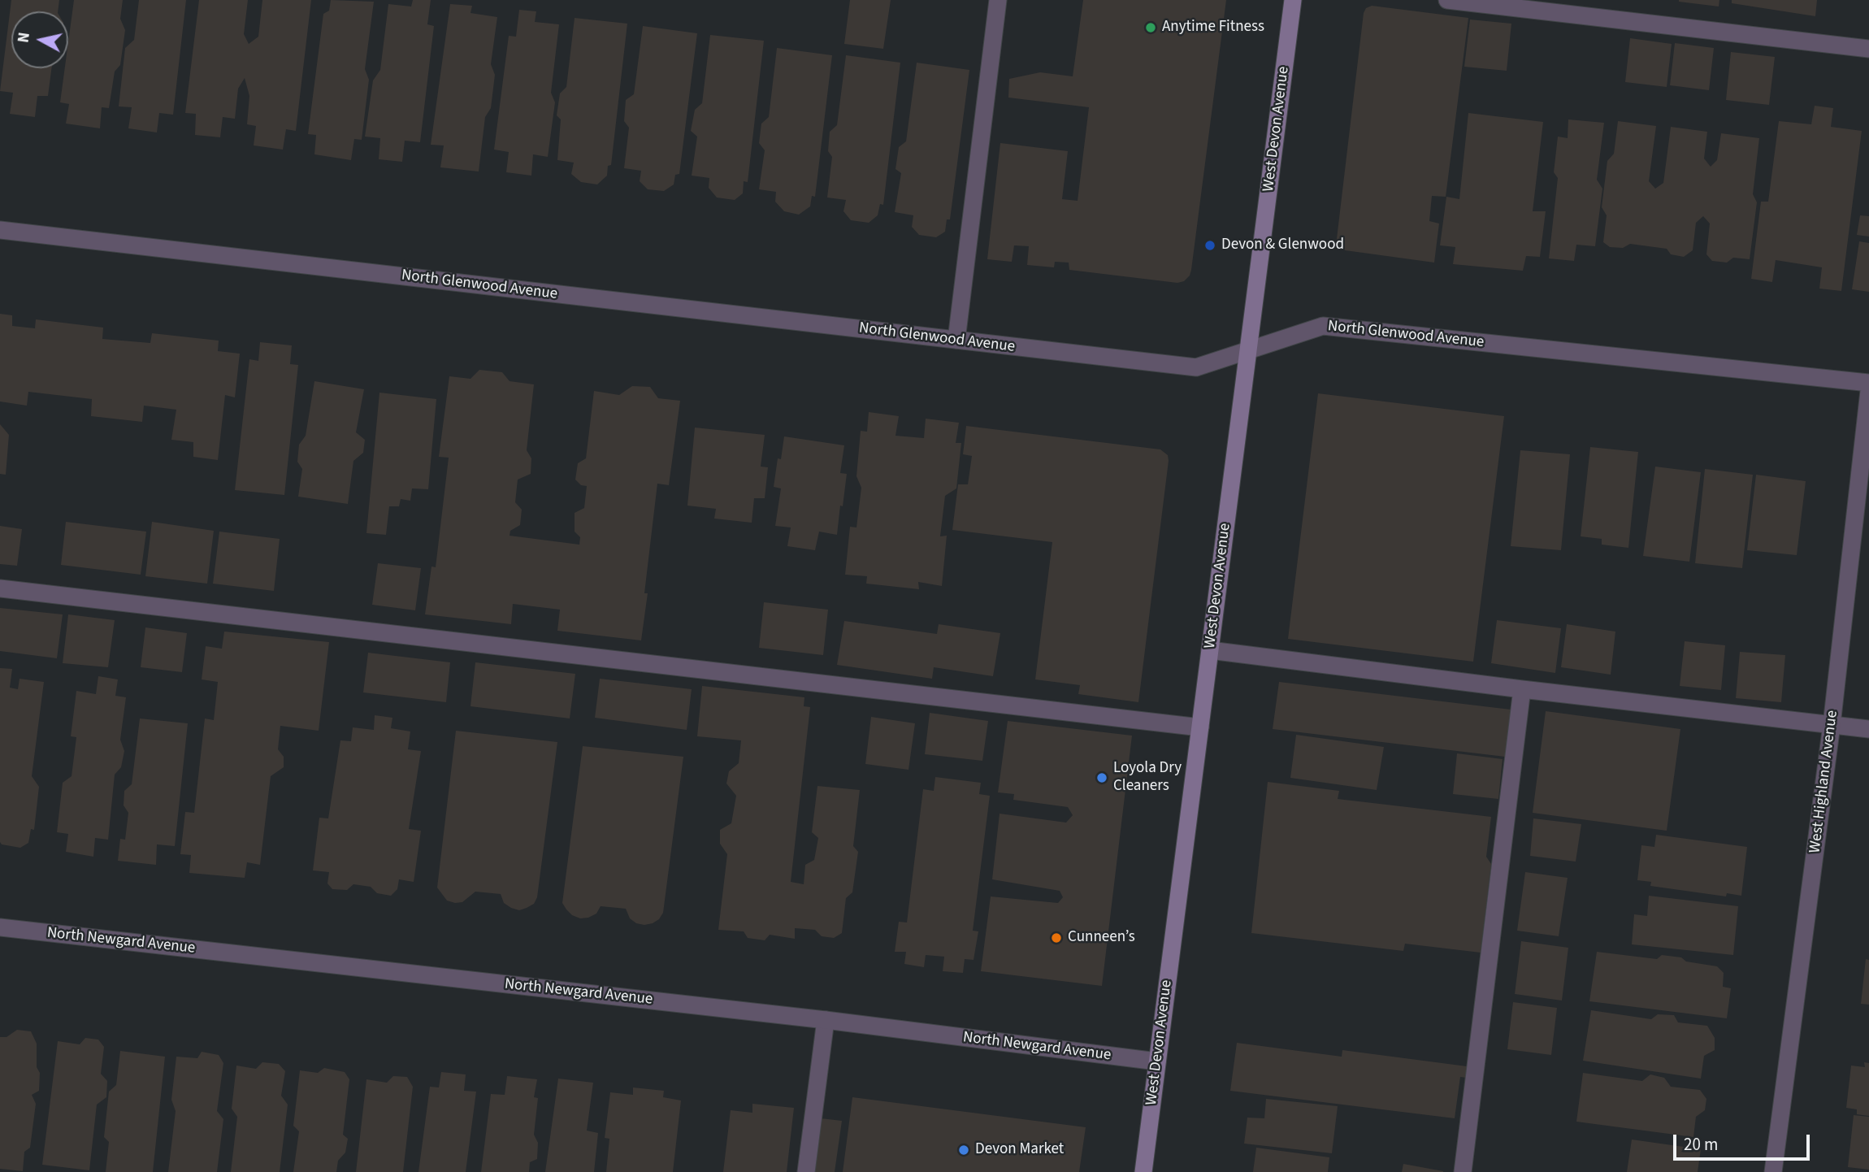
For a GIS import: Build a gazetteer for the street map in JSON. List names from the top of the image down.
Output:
{
  "streets": {
    "main road": ["West Devon Avenue"],
    "street": ["North Glenwood Avenue", "West Highland Avenue", "North Newgard Avenue"]
  },
  "crossings": [
    ["West Devon Avenue", "North Glenwood Avenue"],
    ["West Devon Avenue", "North Newgard Avenue"]
  ],
  "places": [
    "Anytime Fitness",
    "Devon & Glenwood",
    "Loyola Dry Cleaners",
    "Cunneen’s",
    "Devon Market"
  ],
  "scale_bar": "20 m",
  "north": "left"
}
